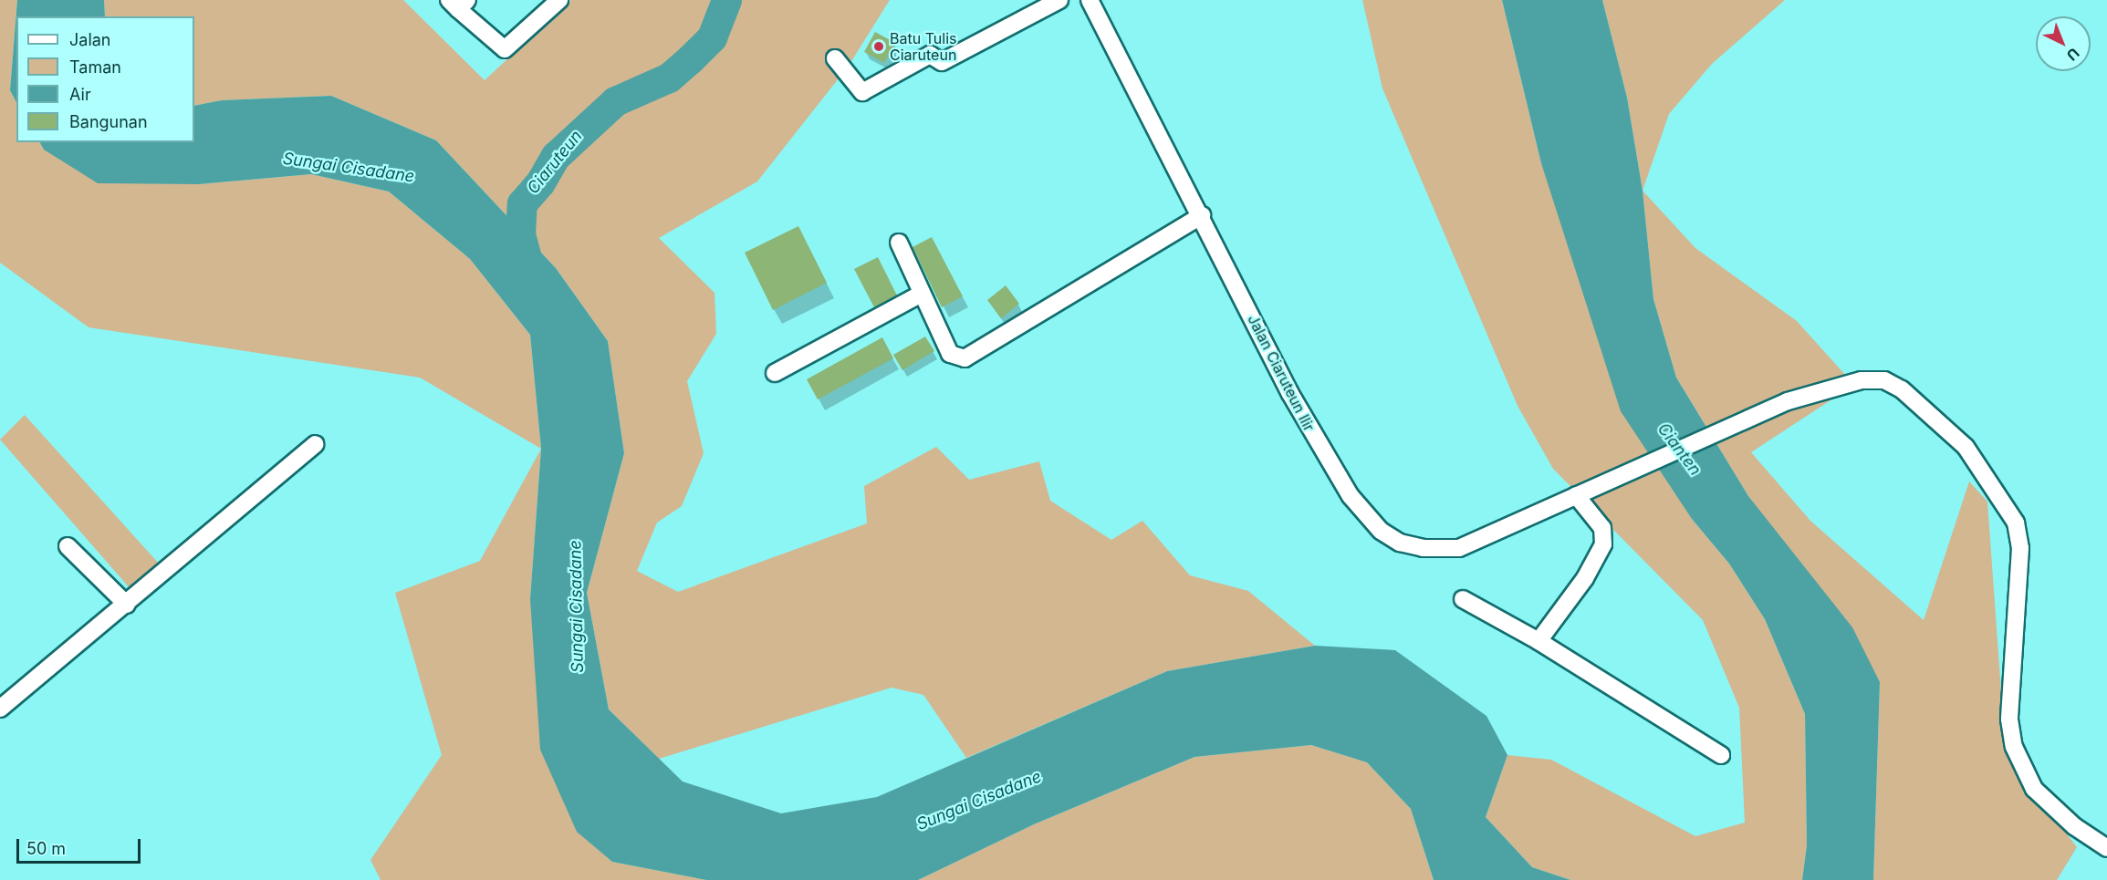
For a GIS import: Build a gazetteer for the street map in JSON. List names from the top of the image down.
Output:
{
  "streets": {
    "street": ["Jalan Ciaruteun Ilir"]
  },
  "water": ["Ciaruteun", "Sungai Cisadane", "Cianten"],
  "places": ["Batu Tulis Ciaruteun"],
  "legend": [
    "Jalan",
    "Taman",
    "Air",
    "Bangunan"
  ],
  "scale_bar": "50 m",
  "north": "bottom right"
}
